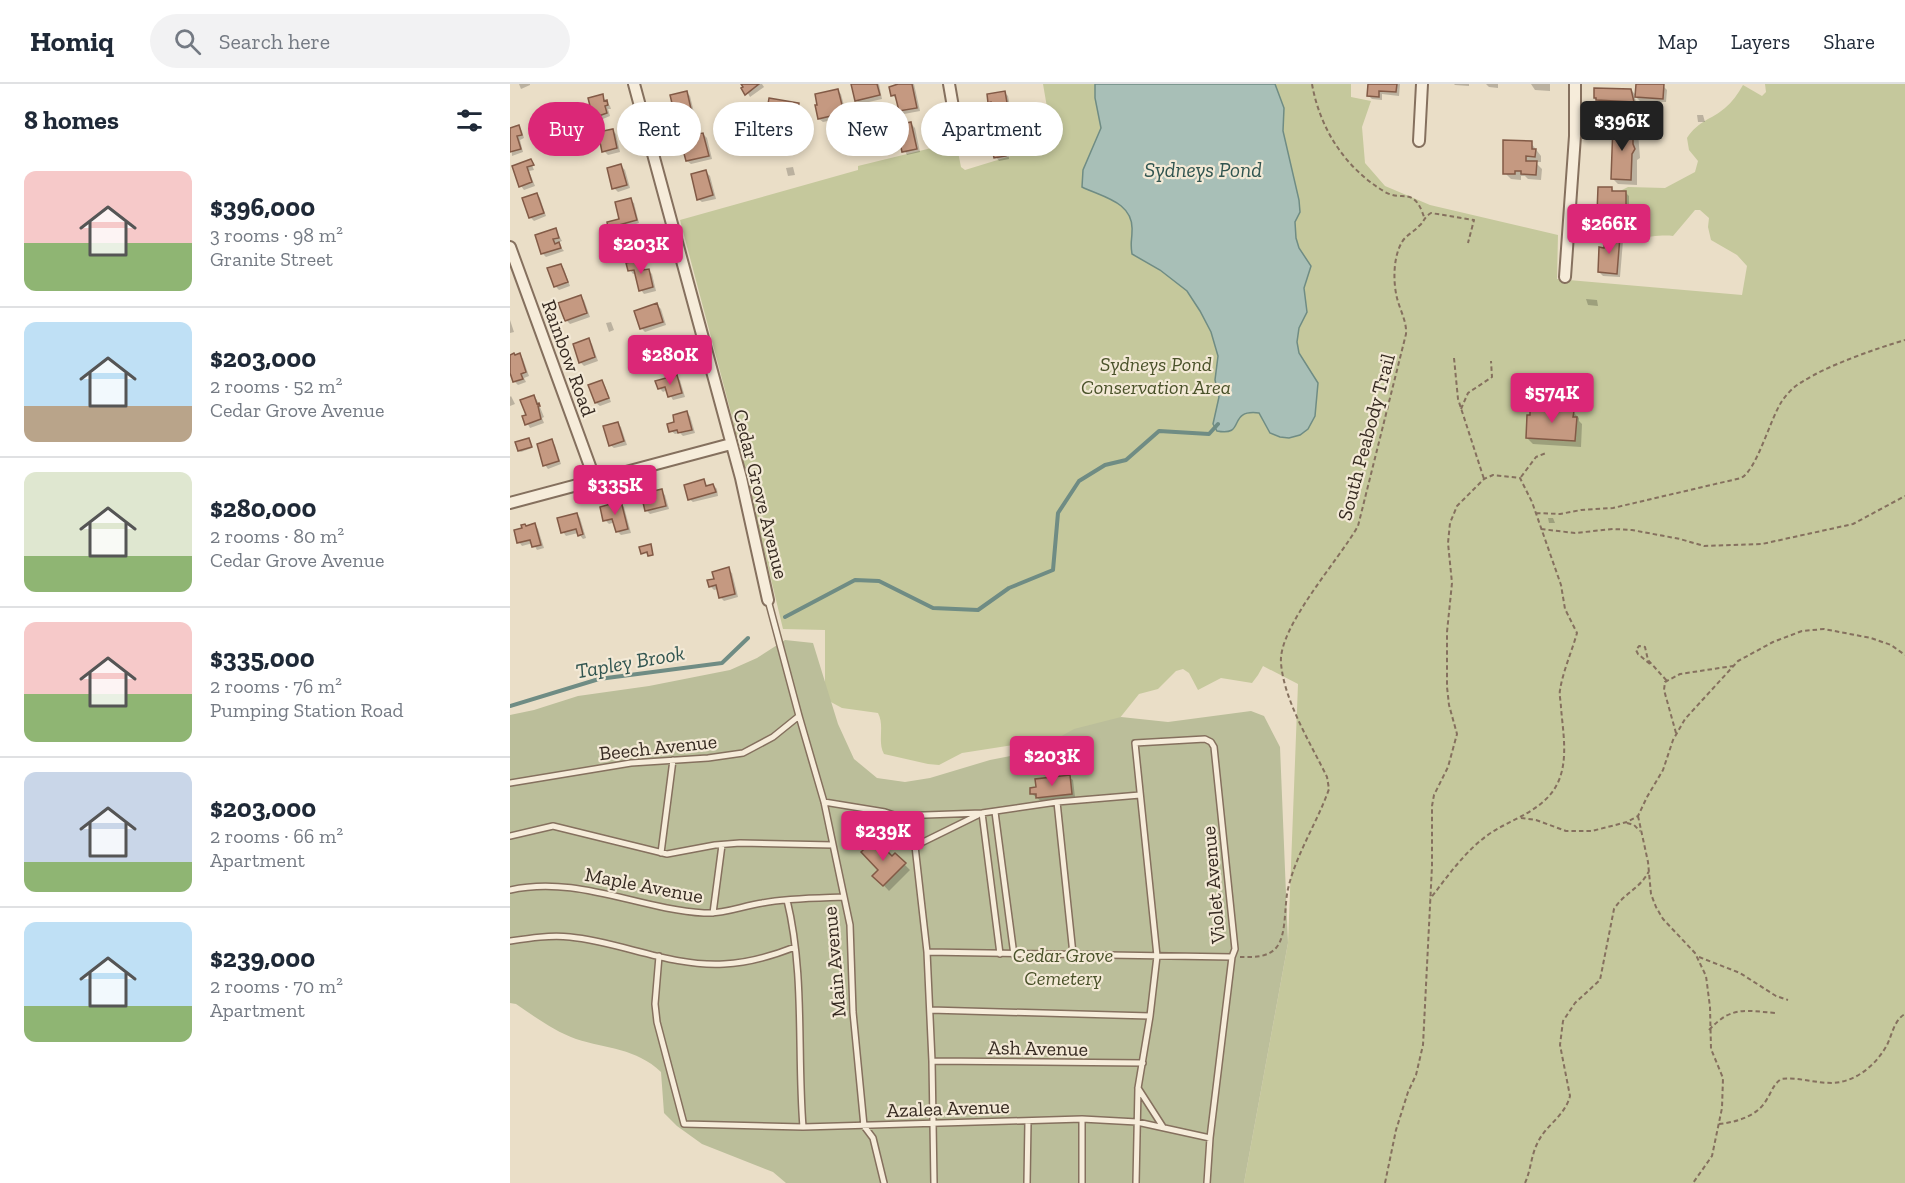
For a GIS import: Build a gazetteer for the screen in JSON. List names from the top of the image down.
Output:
{
  "streets": {
    "street": ["Rainbow Road", "Cedar Grove Avenue"],
    "lane": [
      "Beech Avenue",
      "Maple Avenue",
      "Violet Avenue",
      "Main Avenue",
      "Ash Avenue",
      "Azalea Avenue"
    ],
    "path": ["South Peabody Trail"]
  },
  "crossings": [
    ["South Peabody Trail", "Violet Avenue"],
    ["Cedar Grove Avenue", "Main Avenue"],
    ["Beech Avenue", "Main Avenue"],
    ["Maple Avenue", "Main Avenue"],
    ["Violet Avenue", "Azalea Avenue"],
    ["Main Avenue", "Azalea Avenue"]
  ],
  "water": ["Sydneys Pond", "Tapley Brook"],
  "parks": ["Sydneys Pond Conservation Area", "Cedar Grove Cemetery"],
  "page": {
    "header": "Homiq",
    "search": "Search here",
    "nav": ["Map", "Layers", "Share"],
    "heading": "8 homes",
    "price": [
      "$396K",
      "$266K",
      "$203K",
      "$280K",
      "$574K",
      "$335K",
      "$203K",
      "$239K"
    ],
    "chip": [
      "Buy",
      "Rent",
      "Filters",
      "New",
      "Apartment"
    ],
    "list": [
      {
        "name": "$396,000",
        "note": "3 rooms · 98 m² · Granite Street"
      },
      {
        "name": "$203,000",
        "note": "2 rooms · 52 m² · Cedar Grove Avenue"
      },
      {
        "name": "$280,000",
        "note": "2 rooms · 80 m² · Cedar Grove Avenue"
      },
      {
        "name": "$335,000",
        "note": "2 rooms · 76 m² · Pumping Station Road"
      },
      {
        "name": "$203,000",
        "note": "2 rooms · 66 m² · Apartment"
      },
      {
        "name": "$239,000",
        "note": "2 rooms · 70 m² · Apartment"
      }
    ]
  }
}
